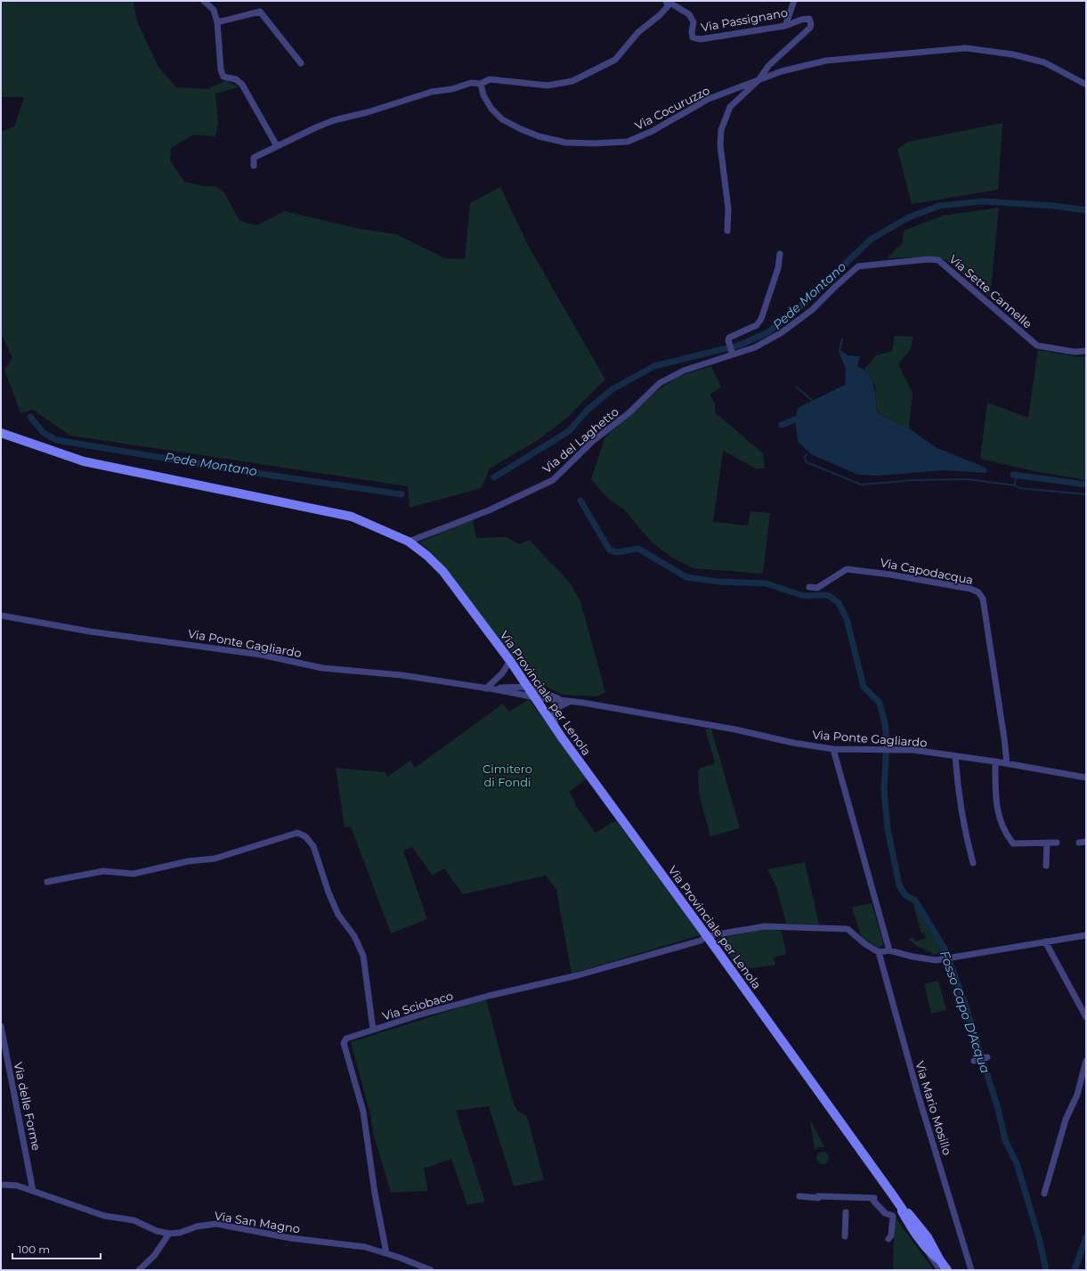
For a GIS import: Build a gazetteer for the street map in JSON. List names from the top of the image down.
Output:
{
  "streets": {
    "main road": ["Via Provinciale per Lenola"],
    "street": [
      "Via Passignano",
      "Via Cocuruzzo",
      "Via Sette Cannelle",
      "Via del Laghetto",
      "Via Capodacqua",
      "Via Ponte Gagliardo",
      "Via Sciobaco",
      "Via delle Forme",
      "Via Mario Mosillo",
      "Via San Magno"
    ]
  },
  "crossings": [
    ["Via Passignano", "Via Cocuruzzo"],
    ["Via Sette Cannelle", "Via del Laghetto"],
    ["Via del Laghetto", "Via Provinciale per Lenola"],
    ["Via Capodacqua", "Via Ponte Gagliardo"],
    ["Via Ponte Gagliardo", "Via Provinciale per Lenola"],
    ["Via Provinciale per Lenola", "Via Sciobaco"],
    ["Via Sciobaco", "Via Mario Mosillo"],
    ["Via Sciobaco", "Via San Magno"],
    ["Via delle Forme", "Via San Magno"]
  ],
  "water": ["Pede Montano", "Fosso Capo D'Acqua"],
  "parks": ["Cimitero di Fondi"],
  "scale_bar": "100 m"
}
